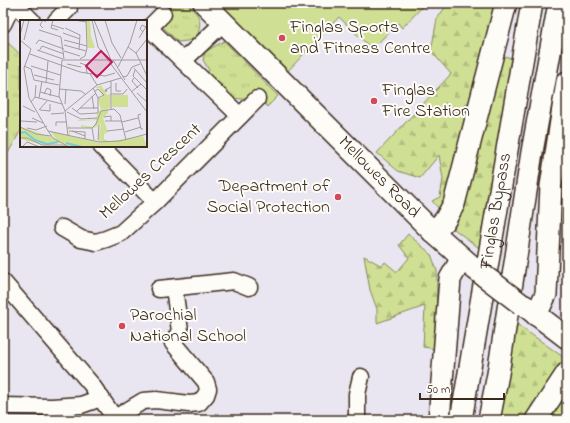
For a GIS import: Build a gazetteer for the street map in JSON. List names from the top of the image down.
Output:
{
  "streets": {
    "main road": ["Mellowes Road", "Finglas Bypass"],
    "street": ["Mellowes Crescent"]
  },
  "places": [
    "Finglas Sports and Fitness Centre",
    "Finglas Fire Station",
    "Department of Social Protection",
    "Parochial National School"
  ],
  "scale_bar": "50 m"
}
